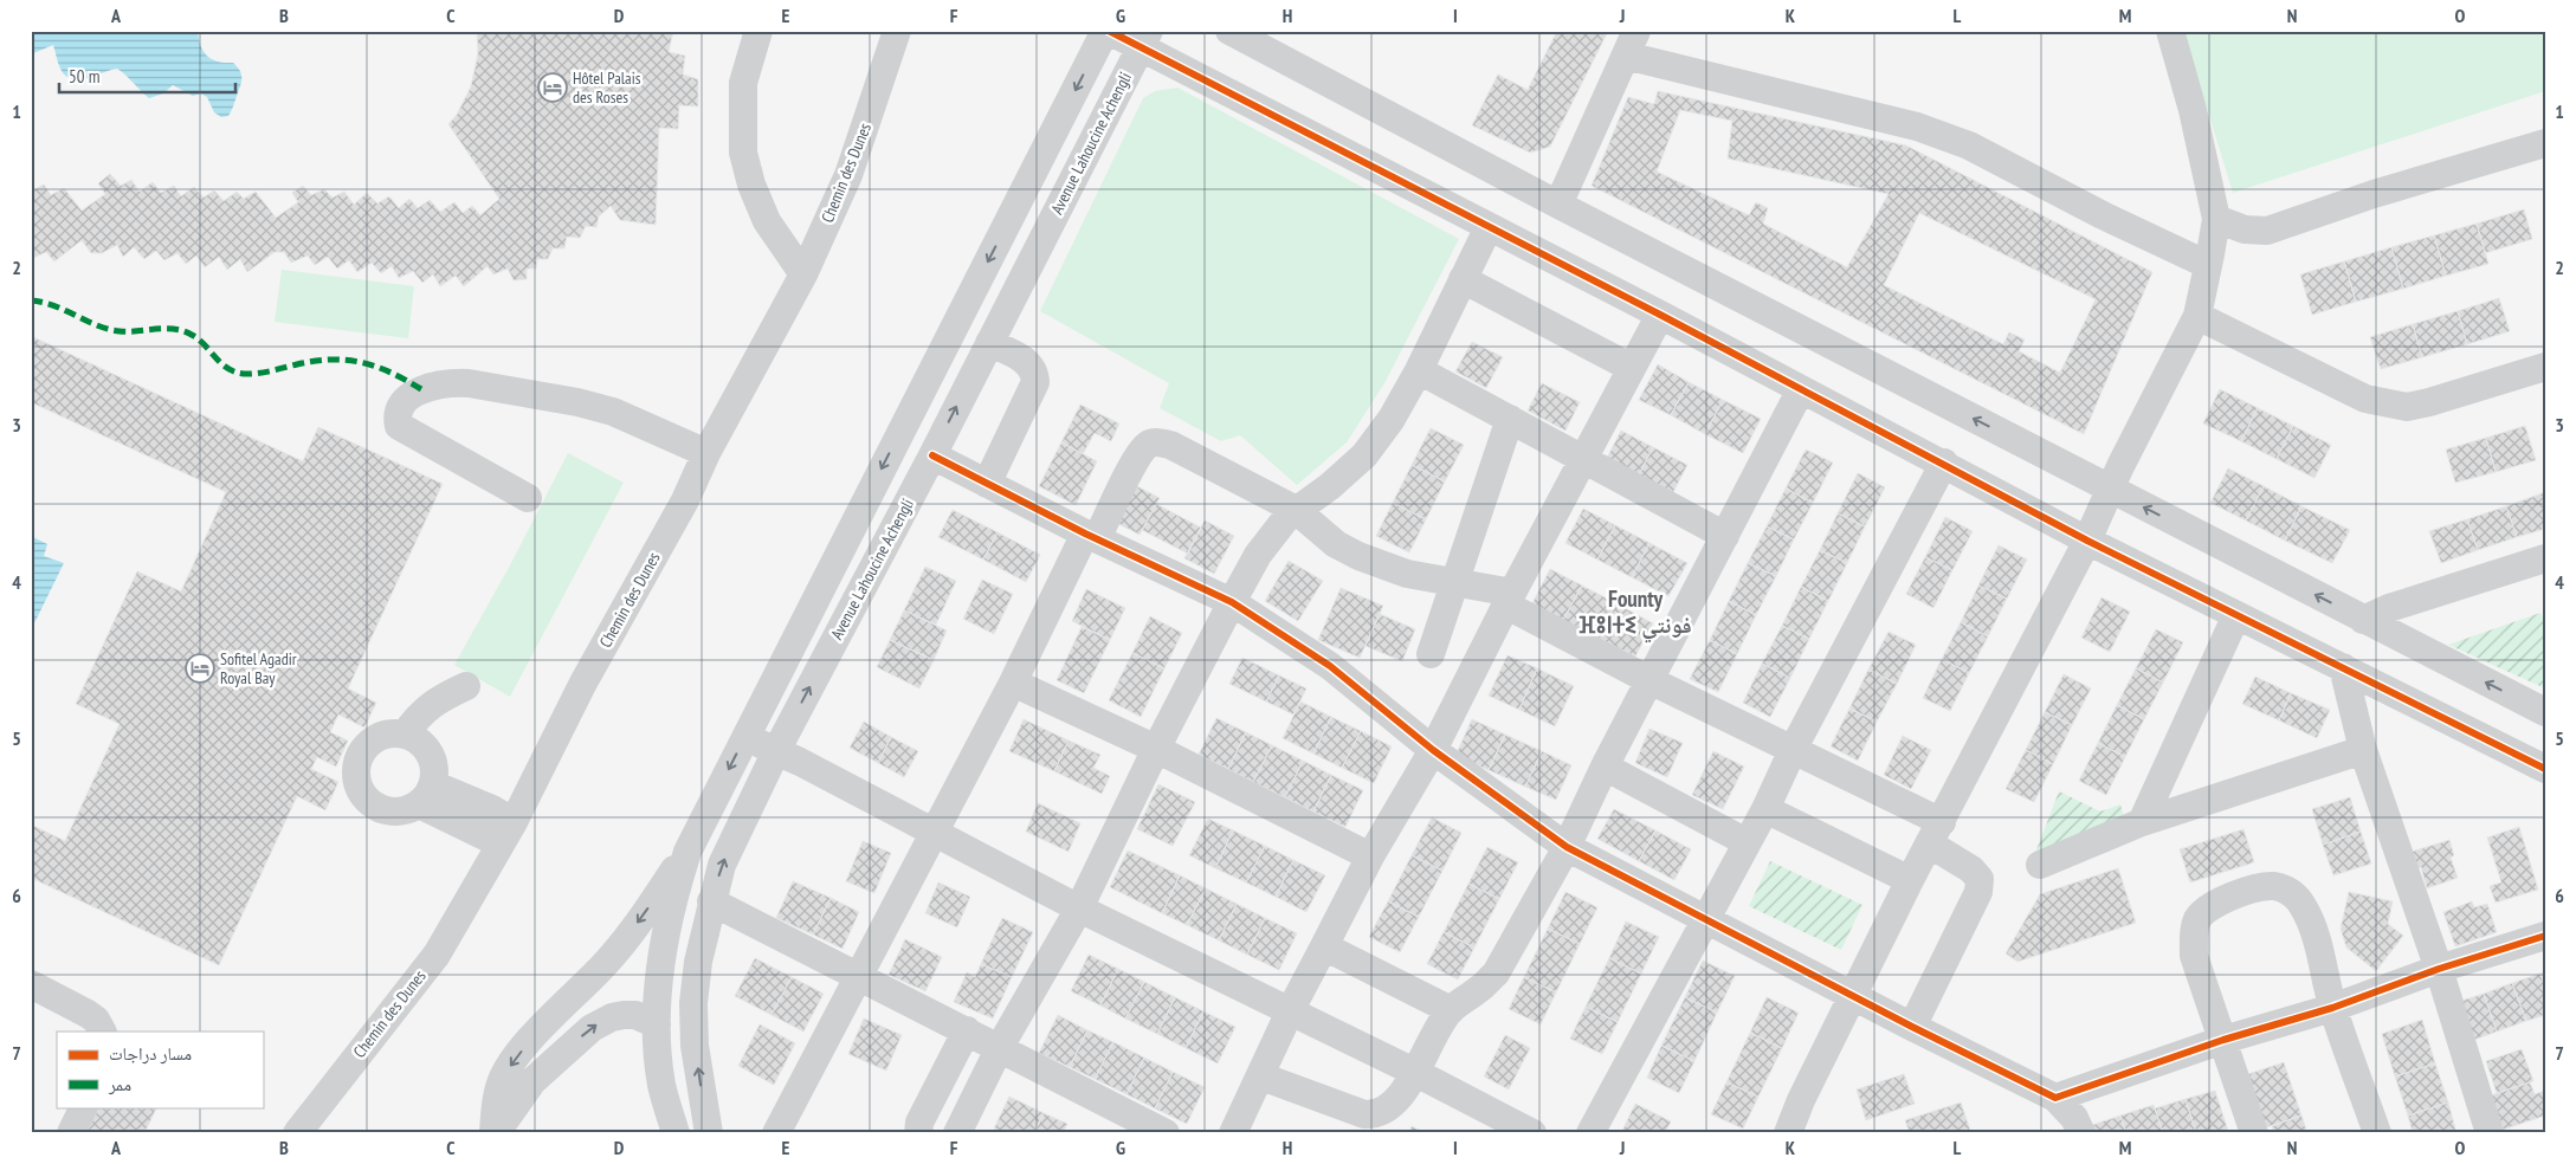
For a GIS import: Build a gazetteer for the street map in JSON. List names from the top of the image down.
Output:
{
  "streets": {
    "street": ["Avenue Lahoucine Achengli", "Chemin des Dunes"]
  },
  "districts": ["Founty ⴼⵓⵏⵜⵉ فونتي"],
  "places": {
    "hotel": ["Hôtel Palais des Roses", "Sofitel Agadir Royal Bay"]
  },
  "legend": ["مسار دراجات", "ممر"],
  "scale_bar": "50 m",
  "grid": {
    "columns": [
      "A",
      "B",
      "C",
      "D",
      "E",
      "F",
      "G",
      "H",
      "I",
      "J",
      "K",
      "L",
      "M",
      "N",
      "O"
    ],
    "rows": [
      "1",
      "2",
      "3",
      "4",
      "5",
      "6",
      "7"
    ]
  }
}
